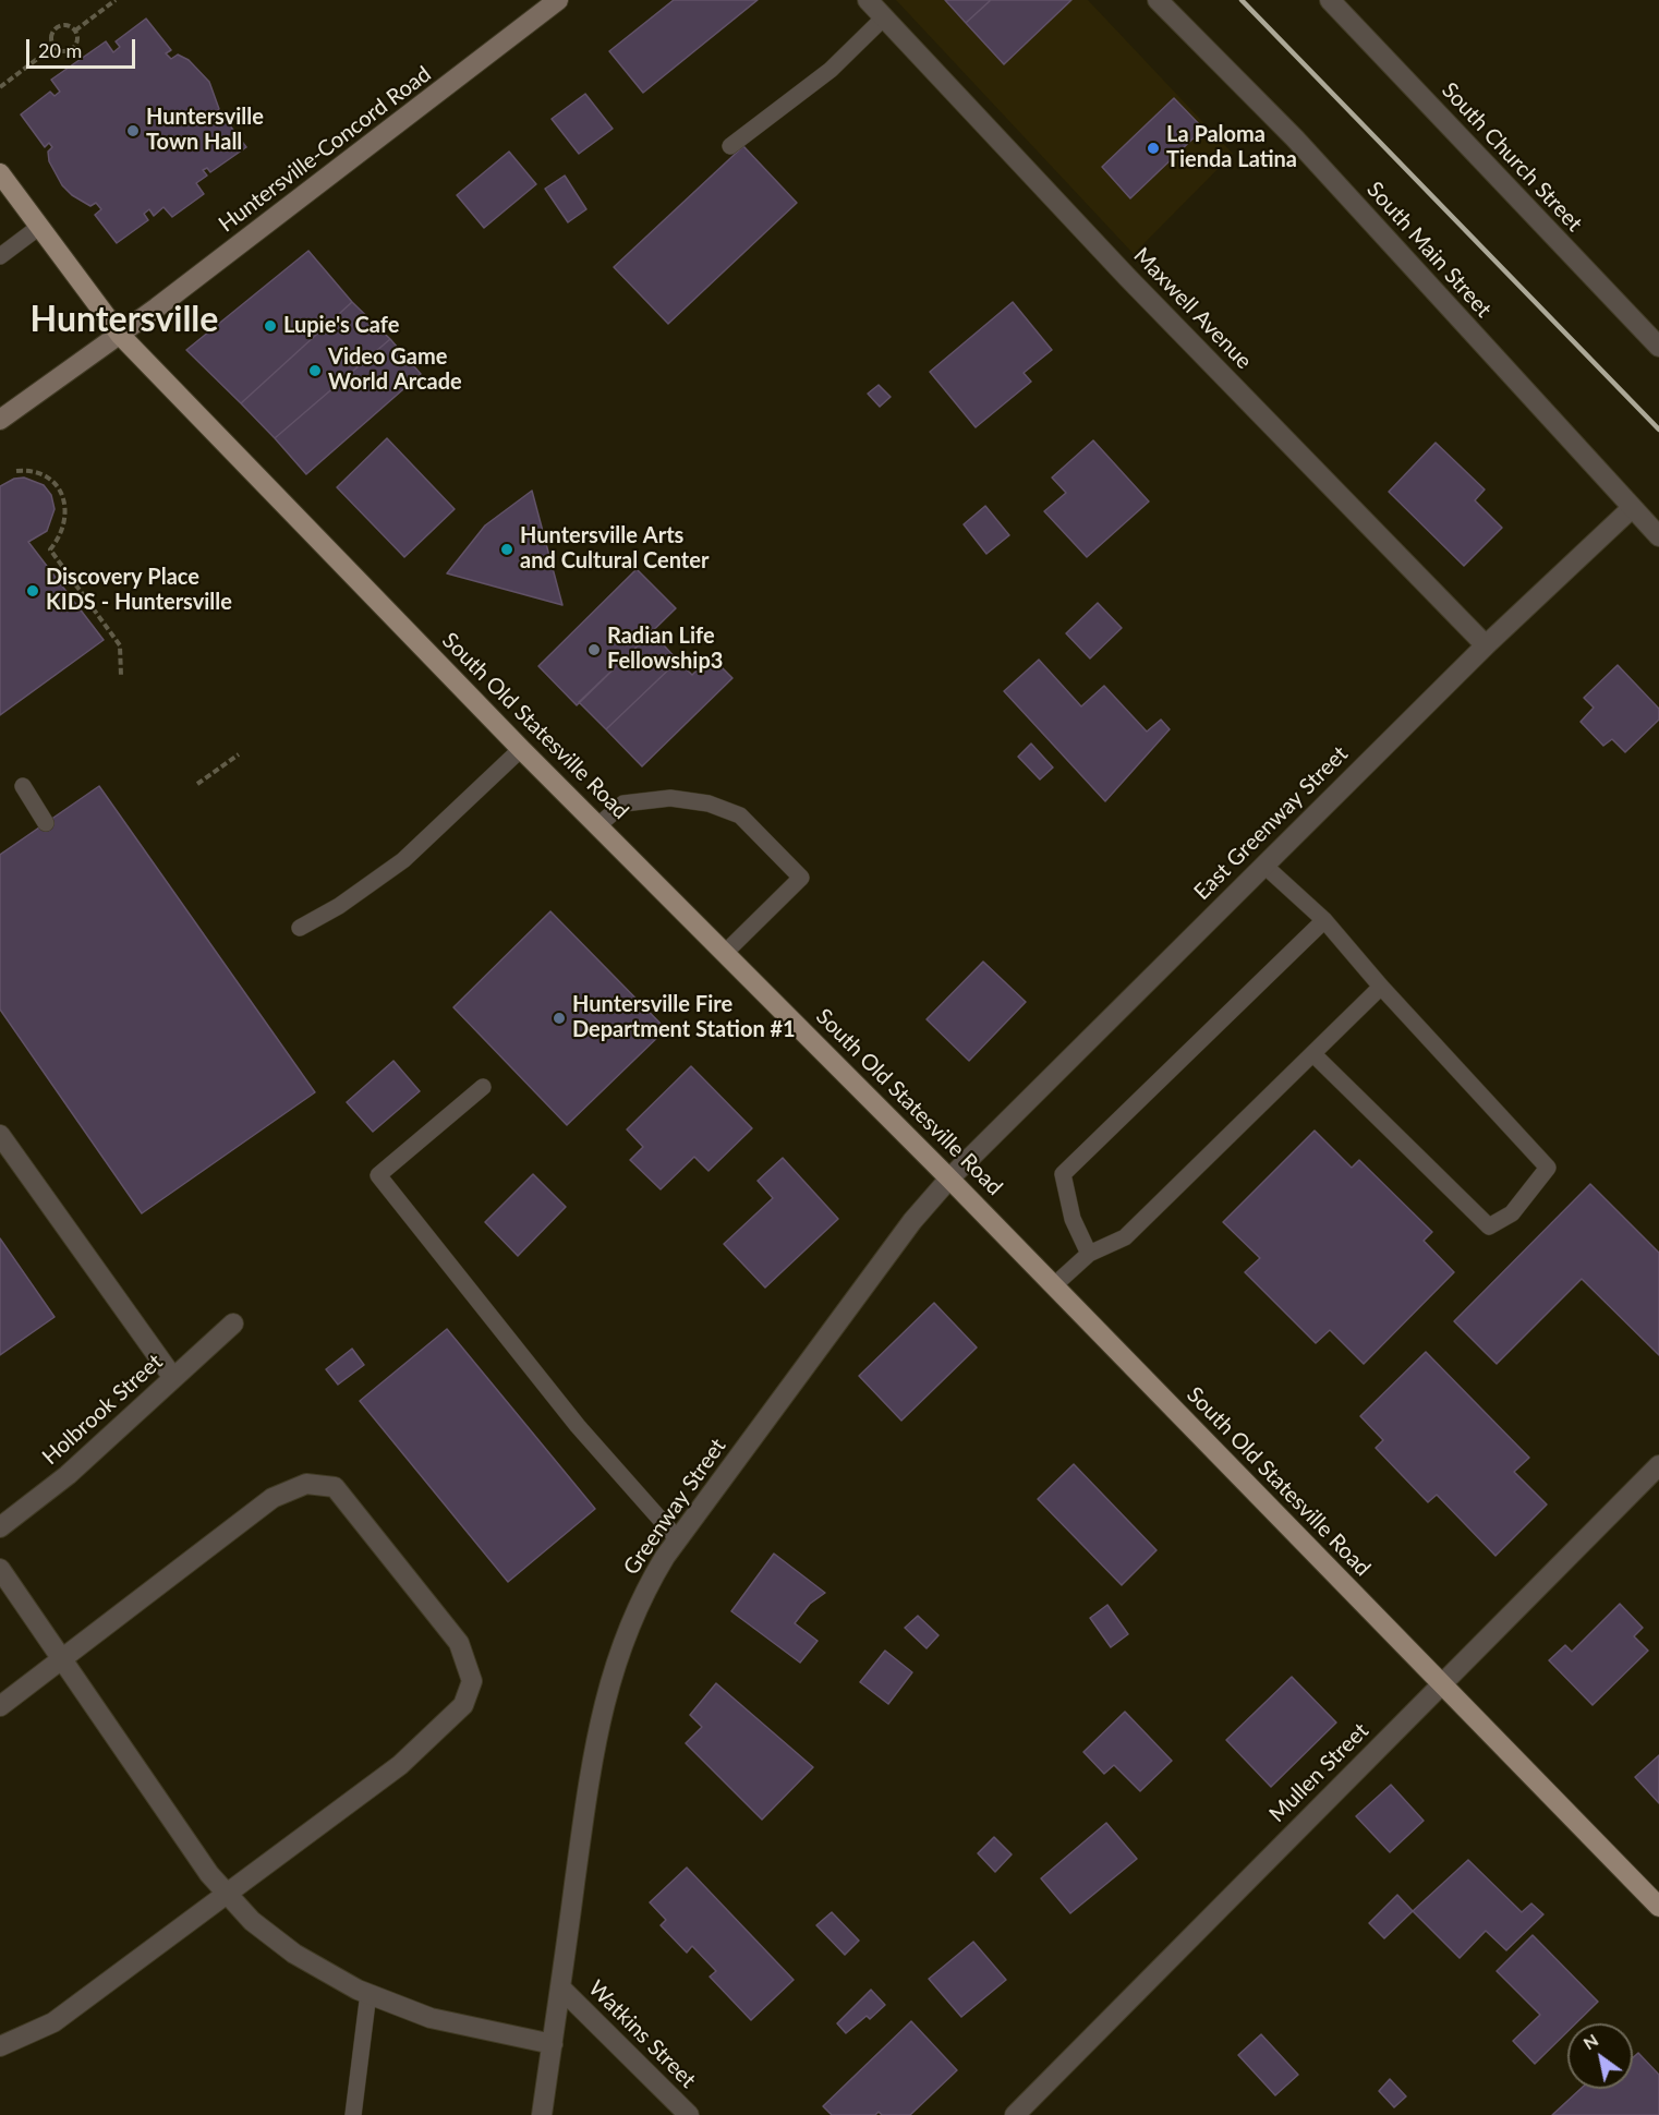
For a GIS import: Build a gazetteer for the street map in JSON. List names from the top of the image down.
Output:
{
  "streets": {
    "main road": ["Huntersville-Concord Road", "South Old Statesville Road"],
    "street": [
      "South Church Street",
      "South Main Street",
      "Maxwell Avenue",
      "East Greenway Street",
      "Holbrook Street",
      "Greenway Street",
      "Mullen Street",
      "Watkins Street"
    ]
  },
  "crossings": [
    ["Huntersville-Concord Road", "South Old Statesville Road"],
    ["South Main Street", "East Greenway Street"],
    ["Maxwell Avenue", "East Greenway Street"],
    ["South Old Statesville Road", "East Greenway Street"],
    ["South Old Statesville Road", "Greenway Street"],
    ["South Old Statesville Road", "Mullen Street"],
    ["East Greenway Street", "Greenway Street"],
    ["Greenway Street", "Watkins Street"]
  ],
  "districts": ["Huntersville"],
  "places": [
    "Huntersville Town Hall",
    "La Paloma Tienda Latina",
    "Lupie's Cafe",
    "Video Game World Arcade",
    "Huntersville Arts and Cultural Center",
    "Discovery Place KIDS - Huntersville",
    "Radian Life Fellowship3",
    "Huntersville Fire Department Station #1"
  ],
  "scale_bar": "20 m",
  "north": "top left"
}
